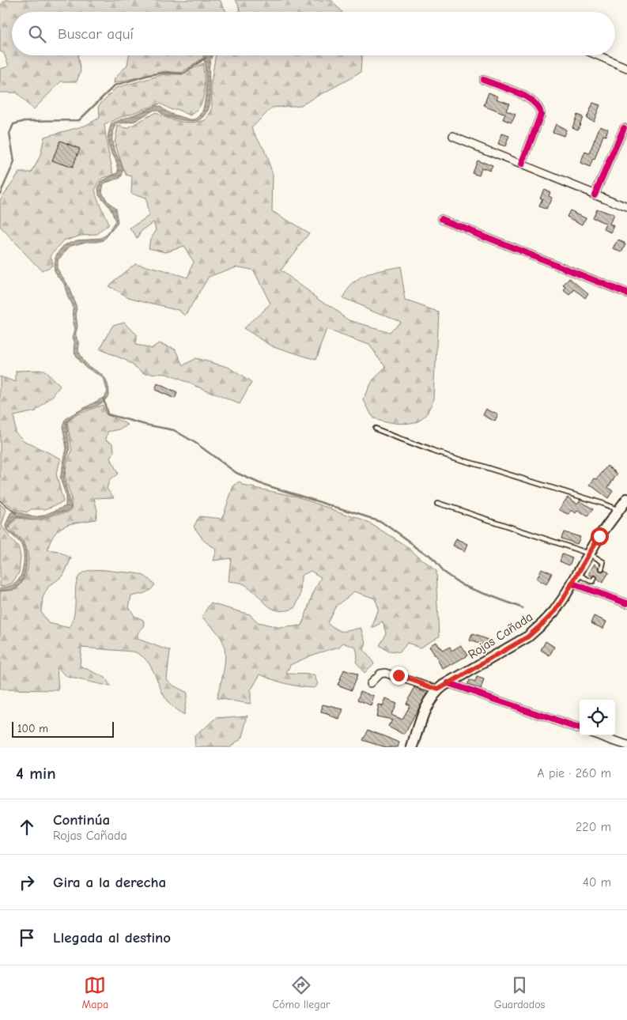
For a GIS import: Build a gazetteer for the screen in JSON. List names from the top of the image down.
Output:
{
  "streets": {
    "main road": ["Rojas Cañada"]
  },
  "scale_bar": "100 m",
  "page": {
    "search": "Buscar aquí",
    "scale": "100 m",
    "heading": ["4 min", "A pie · 260 m"],
    "list": [
      ["Continúa", "Rojas Cañada", "220 m"],
      ["Gira a la derecha", "40 m"],
      "Llegada al destino"
    ],
    "nav": ["Mapa", "Cómo llegar", "Guardados"]
  }
}
